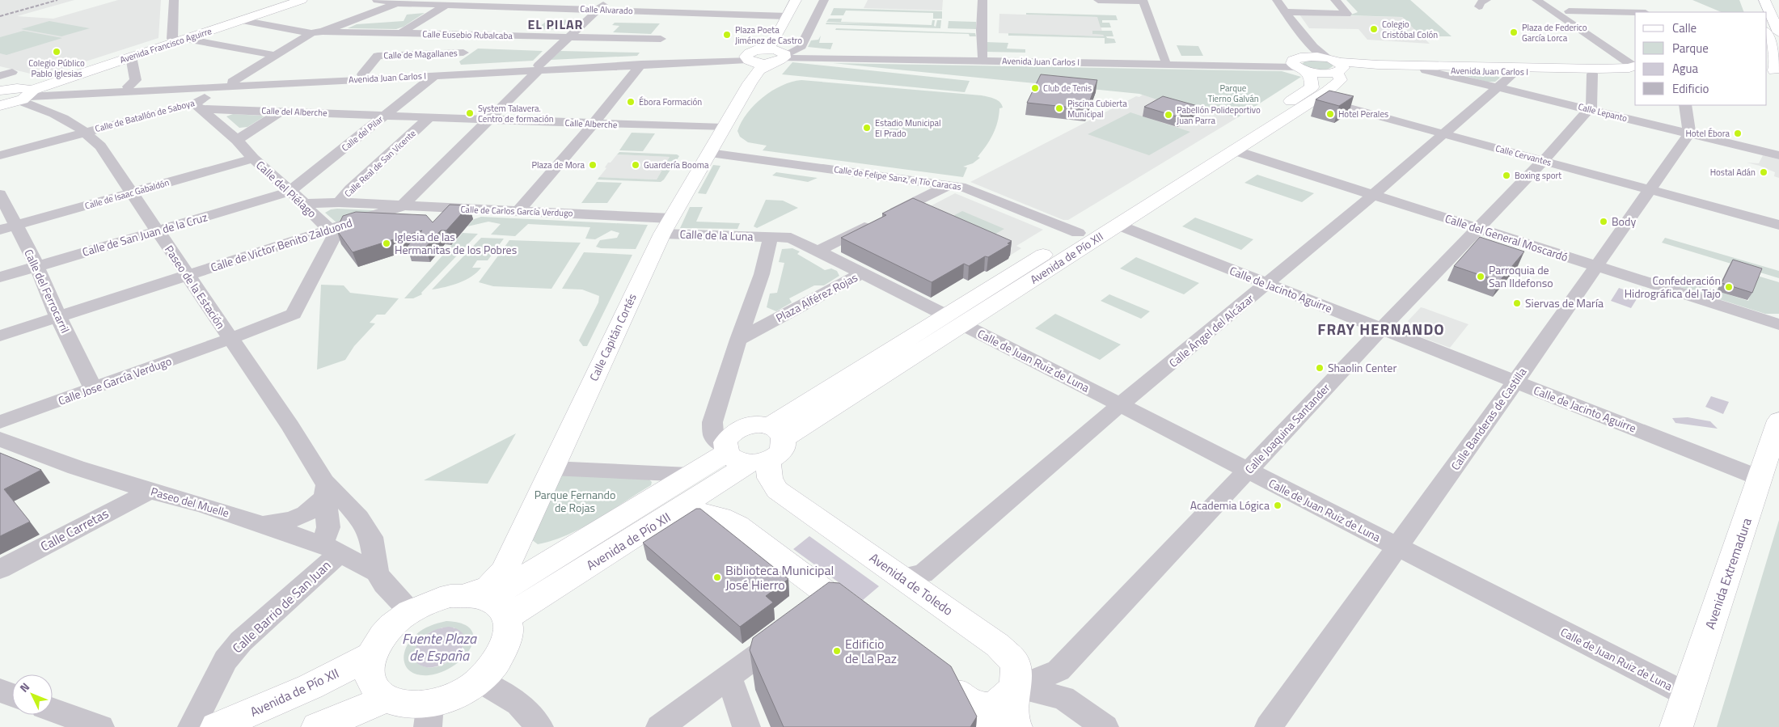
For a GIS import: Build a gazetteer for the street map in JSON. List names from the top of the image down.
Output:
{
  "streets": {
    "main road": [
      "Avenida Francisco Aguirre",
      "Avenida Juan Carlos I",
      "Avenida de Pío XII",
      "Calle Capitán Cortés",
      "Avenida Extremadura",
      "Avenida de Toledo"
    ],
    "street": [
      "Calle Alvarado",
      "Calle Eusebio Rubalcaba",
      "Calle de Magallanes",
      "Calle del Alberche",
      "Calle Lepanto",
      "Calle de Batallón de Saboya",
      "Calle Alberche",
      "Calle del Pilar",
      "Calle Cervantes",
      "Calle Real de San Vicente",
      "Calle de Felipe Sanz, el Tío Caracas",
      "Calle del Piélago",
      "Calle de Isaac Gabaldón",
      "Calle de Carlos García Verdugo",
      "Calle de San Juan de la Cruz",
      "Calle de la Luna",
      "Calle del General Moscardó",
      "Calle de Victor Benito Zalduond",
      "Paseo de la Estación",
      "Calle de Jacinto Aguirre",
      "Calle del Ferrocarril",
      "Plaza Alférez Rojas",
      "Calle Ángel del Alcázar",
      "Calle de Juan Ruiz de Luna",
      "Calle Jose García Verdugo",
      "Calle Banderas de Castilla",
      "Calle Joaquina Santander",
      "Paseo del Muelle",
      "Calle Carretas",
      "Calle Barrio de San Juan"
    ]
  },
  "crossings": [
    ["Calle Alvarado", "Calle Capitán Cortés"],
    ["Calle Eusebio Rubalcaba", "Calle del Pilar"],
    ["Avenida Francisco Aguirre", "Avenida Juan Carlos I"],
    ["Avenida Francisco Aguirre", "Paseo de la Estación"],
    ["Calle de Magallanes", "Avenida Juan Carlos I"],
    ["Calle de Magallanes", "Calle del Pilar"],
    ["Avenida Juan Carlos I", "Calle Lepanto"],
    ["Avenida Juan Carlos I", "Calle de Batallón de Saboya"],
    ["Avenida Juan Carlos I", "Calle del Pilar"],
    ["Avenida Juan Carlos I", "Avenida de Pío XII"],
    ["Avenida Juan Carlos I", "Paseo de la Estación"],
    ["Avenida Juan Carlos I", "Calle Ángel del Alcázar"],
    ["Avenida Juan Carlos I", "Calle Capitán Cortés"],
    ["Calle del Alberche", "Calle de Batallón de Saboya"],
    ["Calle del Alberche", "Calle Alberche"],
    ["Calle del Alberche", "Calle del Pilar"],
    ["Calle del Alberche", "Calle del Piélago"],
    ["Calle Lepanto", "Calle Ángel del Alcázar"],
    ["Calle Lepanto", "Calle Banderas de Castilla"],
    ["Calle Lepanto", "Calle Joaquina Santander"],
    ["Calle de Batallón de Saboya", "Calle del Piélago"],
    ["Calle de Batallón de Saboya", "Paseo de la Estación"],
    ["Calle Alberche", "Calle del Pilar"],
    ["Calle Alberche", "Calle Real de San Vicente"],
    ["Calle Alberche", "Calle Capitán Cortés"],
    ["Calle del Pilar", "Calle del Piélago"],
    ["Calle del Pilar", "Calle de San Juan de la Cruz"],
    ["Calle Cervantes", "Avenida de Pío XII"],
    ["Calle Cervantes", "Calle Ángel del Alcázar"],
    ["Calle Cervantes", "Calle Banderas de Castilla"],
    ["Calle Cervantes", "Calle Joaquina Santander"],
    ["Calle Real de San Vicente", "Calle del Piélago"],
    ["Calle Real de San Vicente", "Calle de Carlos García Verdugo"],
    ["Calle de Felipe Sanz, el Tío Caracas", "Avenida de Pío XII"],
    ["Calle de Felipe Sanz, el Tío Caracas", "Calle Capitán Cortés"],
    ["Calle del Piélago", "Calle de Isaac Gabaldón"],
    ["Calle del Piélago", "Calle de San Juan de la Cruz"],
    ["Calle del Piélago", "Calle de Victor Benito Zalduond"],
    ["Calle de Isaac Gabaldón", "Paseo de la Estación"],
    ["Calle de Isaac Gabaldón", "Calle del Ferrocarril"],
    ["Calle de Carlos García Verdugo", "Calle de la Luna"],
    ["Calle de Carlos García Verdugo", "Calle de Victor Benito Zalduond"],
    ["Calle de Carlos García Verdugo", "Calle Capitán Cortés"],
    ["Calle de San Juan de la Cruz", "Paseo de la Estación"],
    ["Calle de San Juan de la Cruz", "Calle del Ferrocarril"],
    ["Calle de la Luna", "Plaza Alférez Rojas"],
    ["Calle de la Luna", "Calle Capitán Cortés"],
    ["Calle del General Moscardó", "Avenida de Pío XII"],
    ["Calle del General Moscardó", "Calle Ángel del Alcázar"],
    ["Calle del General Moscardó", "Calle Banderas de Castilla"],
    ["Calle del General Moscardó", "Calle Joaquina Santander"],
    ["Calle de Victor Benito Zalduond", "Paseo de la Estación"],
    ["Calle de Victor Benito Zalduond", "Calle del Ferrocarril"],
    ["Avenida de Pío XII", "Paseo de la Estación"],
    ["Avenida de Pío XII", "Calle de Jacinto Aguirre"],
    ["Avenida de Pío XII", "Calle Capitán Cortés"],
    ["Avenida de Pío XII", "Calle de Juan Ruiz de Luna"],
    ["Avenida de Pío XII", "Avenida de Toledo"],
    ["Paseo de la Estación", "Calle Capitán Cortés"],
    ["Paseo de la Estación", "Calle Jose García Verdugo"],
    ["Paseo de la Estación", "Paseo del Muelle"],
    ["Paseo de la Estación", "Calle Barrio de San Juan"],
    ["Calle de Jacinto Aguirre", "Calle Ángel del Alcázar"],
    ["Calle de Jacinto Aguirre", "Calle Banderas de Castilla"],
    ["Calle de Jacinto Aguirre", "Calle Joaquina Santander"],
    ["Calle de Jacinto Aguirre", "Avenida Extremadura"],
    ["Calle del Ferrocarril", "Calle Jose García Verdugo"],
    ["Calle Ángel del Alcázar", "Calle de Juan Ruiz de Luna"],
    ["Calle Ángel del Alcázar", "Avenida de Toledo"],
    ["Calle de Juan Ruiz de Luna", "Calle Banderas de Castilla"],
    ["Calle de Juan Ruiz de Luna", "Calle Joaquina Santander"],
    ["Calle de Juan Ruiz de Luna", "Avenida Extremadura"],
    ["Calle Joaquina Santander", "Avenida de Toledo"],
    ["Paseo del Muelle", "Calle Carretas"],
    ["Paseo del Muelle", "Calle Barrio de San Juan"]
  ],
  "districts": ["EL PILAR", "FRAY HERNANDO"],
  "water": ["Fuente Plaza de España"],
  "parks": ["Parque Tierno Galván", "Parque Fernando de Rojas"],
  "places": [
    "Colegio Cristóbal Colón",
    "Plaza de Federico García Lorca",
    "Plaza Poeta Jiménez de Castro",
    "Colegio Público Pablo Iglesias",
    "Club de Tenis",
    "Ébora Formación",
    "Piscina Cubierta Municipal",
    "System Talavera. Centro de formación",
    "Hotel Perales",
    "Pabellón Polideportivo Juan Parra",
    "Estadio Municipal El Prado",
    "Hotel Ébora",
    "Plaza de Mora",
    "Guardería Booma",
    "Hostal Adán",
    "Boxing sport",
    "Body",
    "Iglesia de las Hermanitas de los Pobres",
    "Parroquia de San Ildefonso",
    "Confederación Hidrográfica del Tajo",
    "Siervas de María",
    "Shaolin Center",
    "Academia Lógica",
    "Biblioteca Municipal José Hierro",
    "Edificio de La Paz"
  ],
  "legend": [
    "Calle",
    "Parque",
    "Agua",
    "Edificio"
  ],
  "north": "top left"
}
